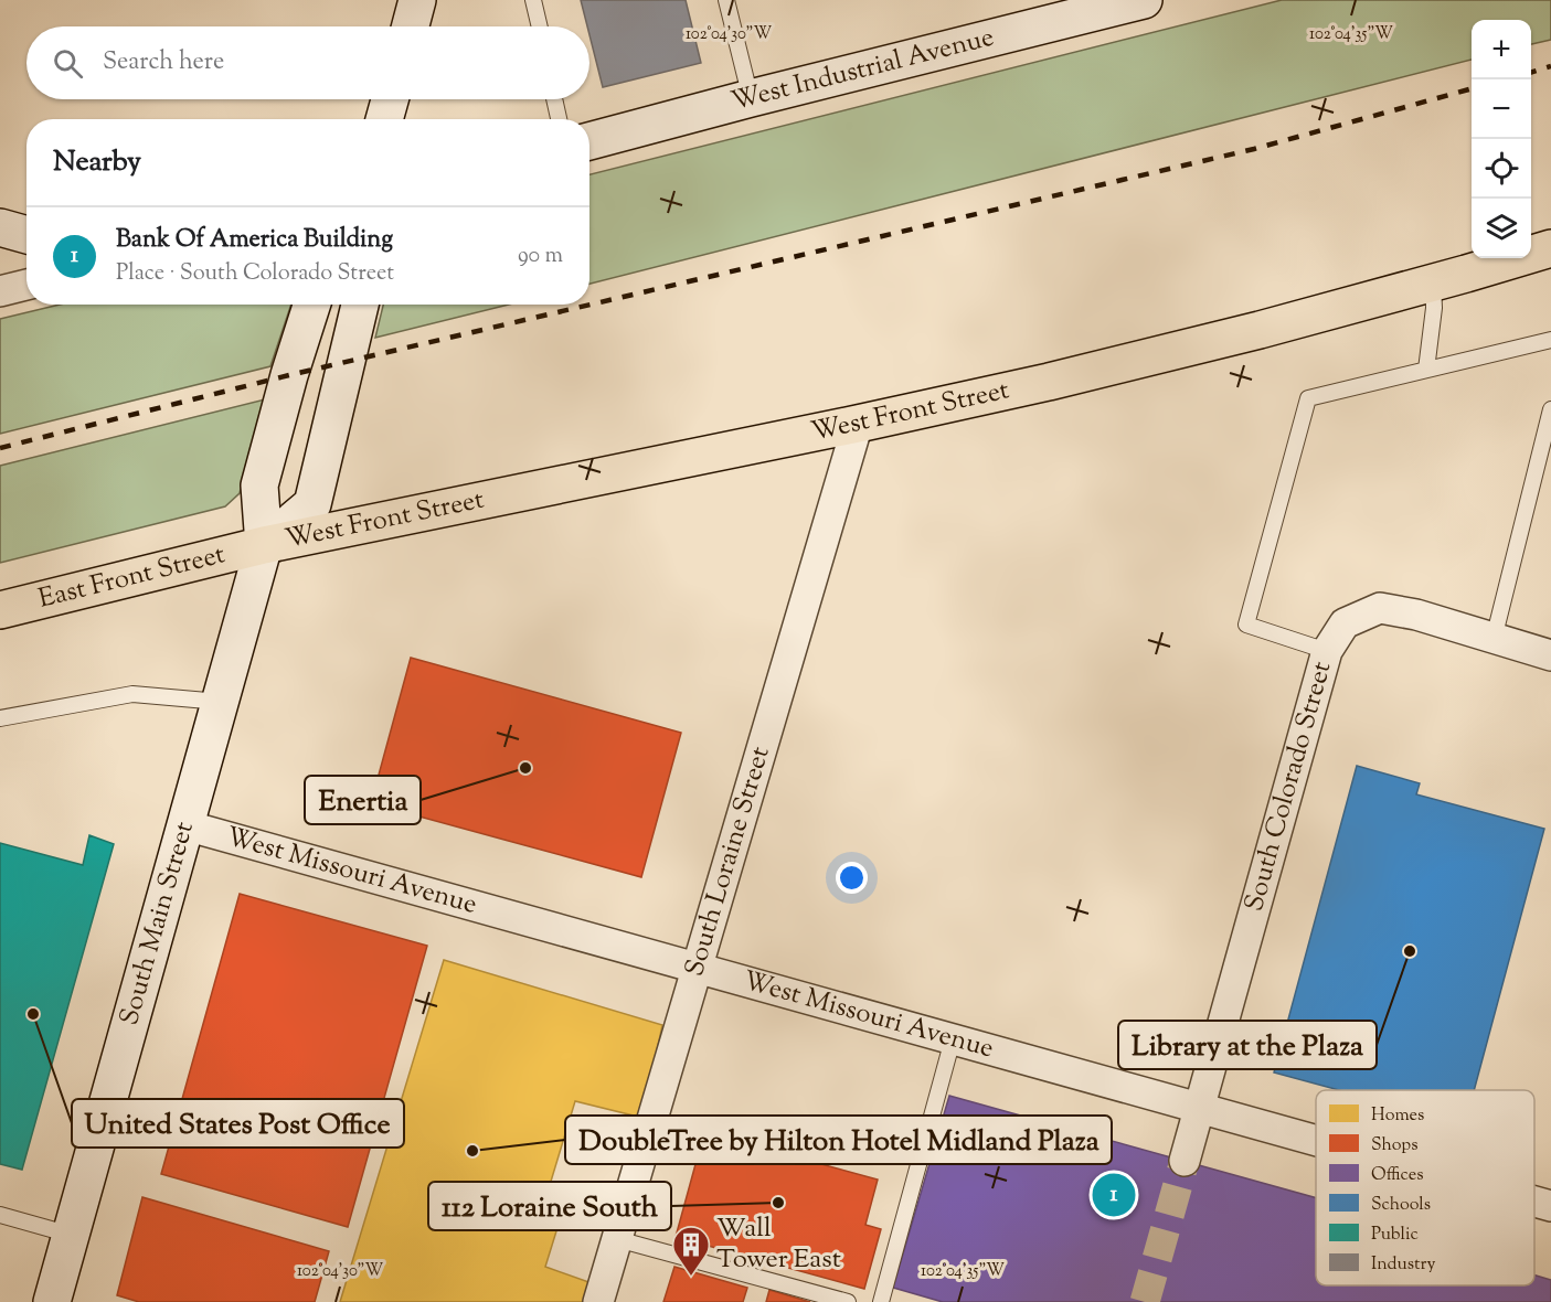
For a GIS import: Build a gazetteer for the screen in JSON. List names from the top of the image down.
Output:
{
  "streets": {
    "main road": ["West Front Street", "East Front Street"],
    "street": [
      "West Industrial Avenue",
      "South Colorado Street",
      "South Loraine Street",
      "West Missouri Avenue",
      "South Main Street"
    ]
  },
  "crossings": [
    ["West Front Street", "East Front Street"],
    ["West Front Street", "South Loraine Street"],
    ["West Front Street", "South Main Street"],
    ["East Front Street", "South Main Street"],
    ["South Colorado Street", "West Missouri Avenue"],
    ["South Loraine Street", "West Missouri Avenue"],
    ["West Missouri Avenue", "South Main Street"]
  ],
  "places": {
    "other": [
      "Enertia",
      "Library at the Plaza",
      "United States Post Office",
      "DoubleTree by Hilton Hotel Midland Plaza",
      "112 Loraine South"
    ],
    "building": ["Wall Tower East"]
  },
  "legend": [
    "Homes",
    "Shops",
    "Offices",
    "Schools",
    "Public",
    "Industry"
  ],
  "page": {
    "map_buttons": ["+", "−"],
    "search": "Search here",
    "heading": "Nearby",
    "list": [
      {
        "mark": "1",
        "name": "Bank Of America Building",
        "note": "Place · South Colorado Street",
        "value": "90 m"
      }
    ],
    "pins": "1"
  },
  "coordinates": ["102°04'30\"W", "102°04'35\"W"]
}
